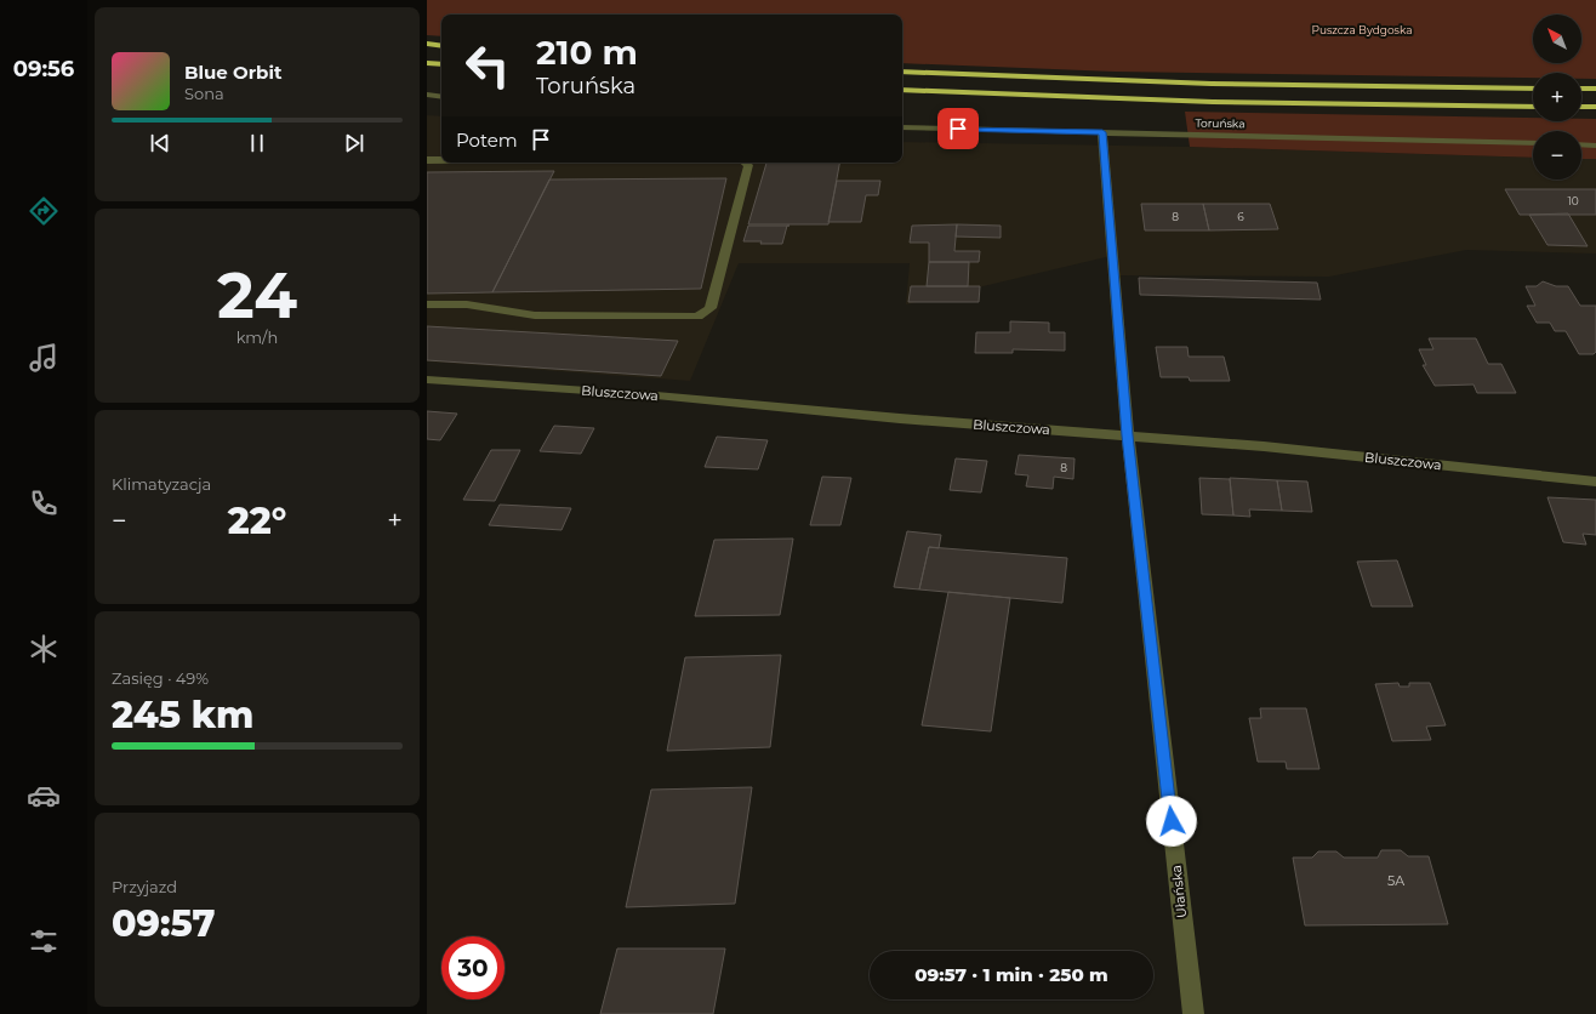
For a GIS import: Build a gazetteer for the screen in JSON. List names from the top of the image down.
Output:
{
  "streets": {
    "street": ["Toruńska", "Bluszczowa", "Ułańska"]
  },
  "crossings": [
    ["Toruńska", "Ułańska"],
    ["Bluszczowa", "Ułańska"]
  ],
  "parks": ["Puszcza Bydgoska"],
  "house_numbers": [
    "10",
    "8",
    "6",
    "8",
    "5A"
  ],
  "north": "top left",
  "page": {
    "tabs": "09:56",
    "map_buttons": ["+", "−"],
    "turn": ["210 m", "Toruńska"],
    "song": ["Blue Orbit", "Sona"],
    "then": "Potem",
    "tile": [
      ["24", "km/h"],
      "Klimatyzacja",
      ["Zasięg · 49%", "245 km"],
      ["Przyjazd", "09:57"]
    ],
    "heat": ["−", "22°", "+"],
    "limit": "30",
    "trip": "09:57 · 1 min · 250 m"
  }
}
